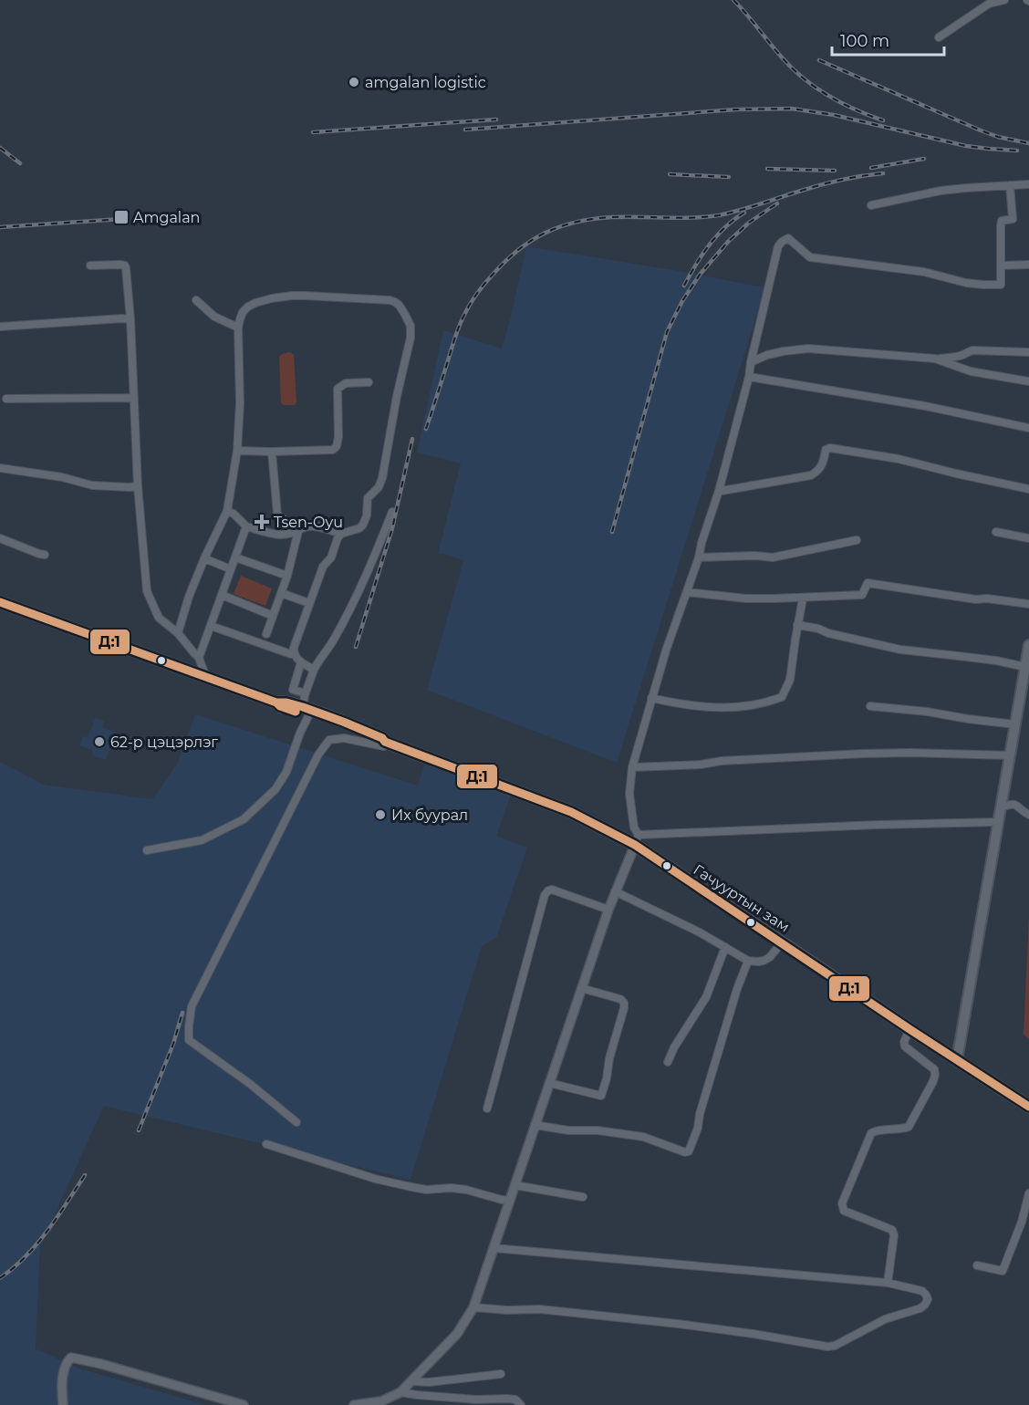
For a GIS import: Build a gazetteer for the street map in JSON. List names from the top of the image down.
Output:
{
  "streets": {
    "highway": ["Гачууртын зам"]
  },
  "places": {
    "other": ["amgalan logistic", "62-р цэцэрлэг", "Их буурал"],
    "transit": ["Amgalan"],
    "health": ["Tsen-Oyu"]
  },
  "lines": ["transit line Д:1"],
  "scale_bar": "100 m"
}
